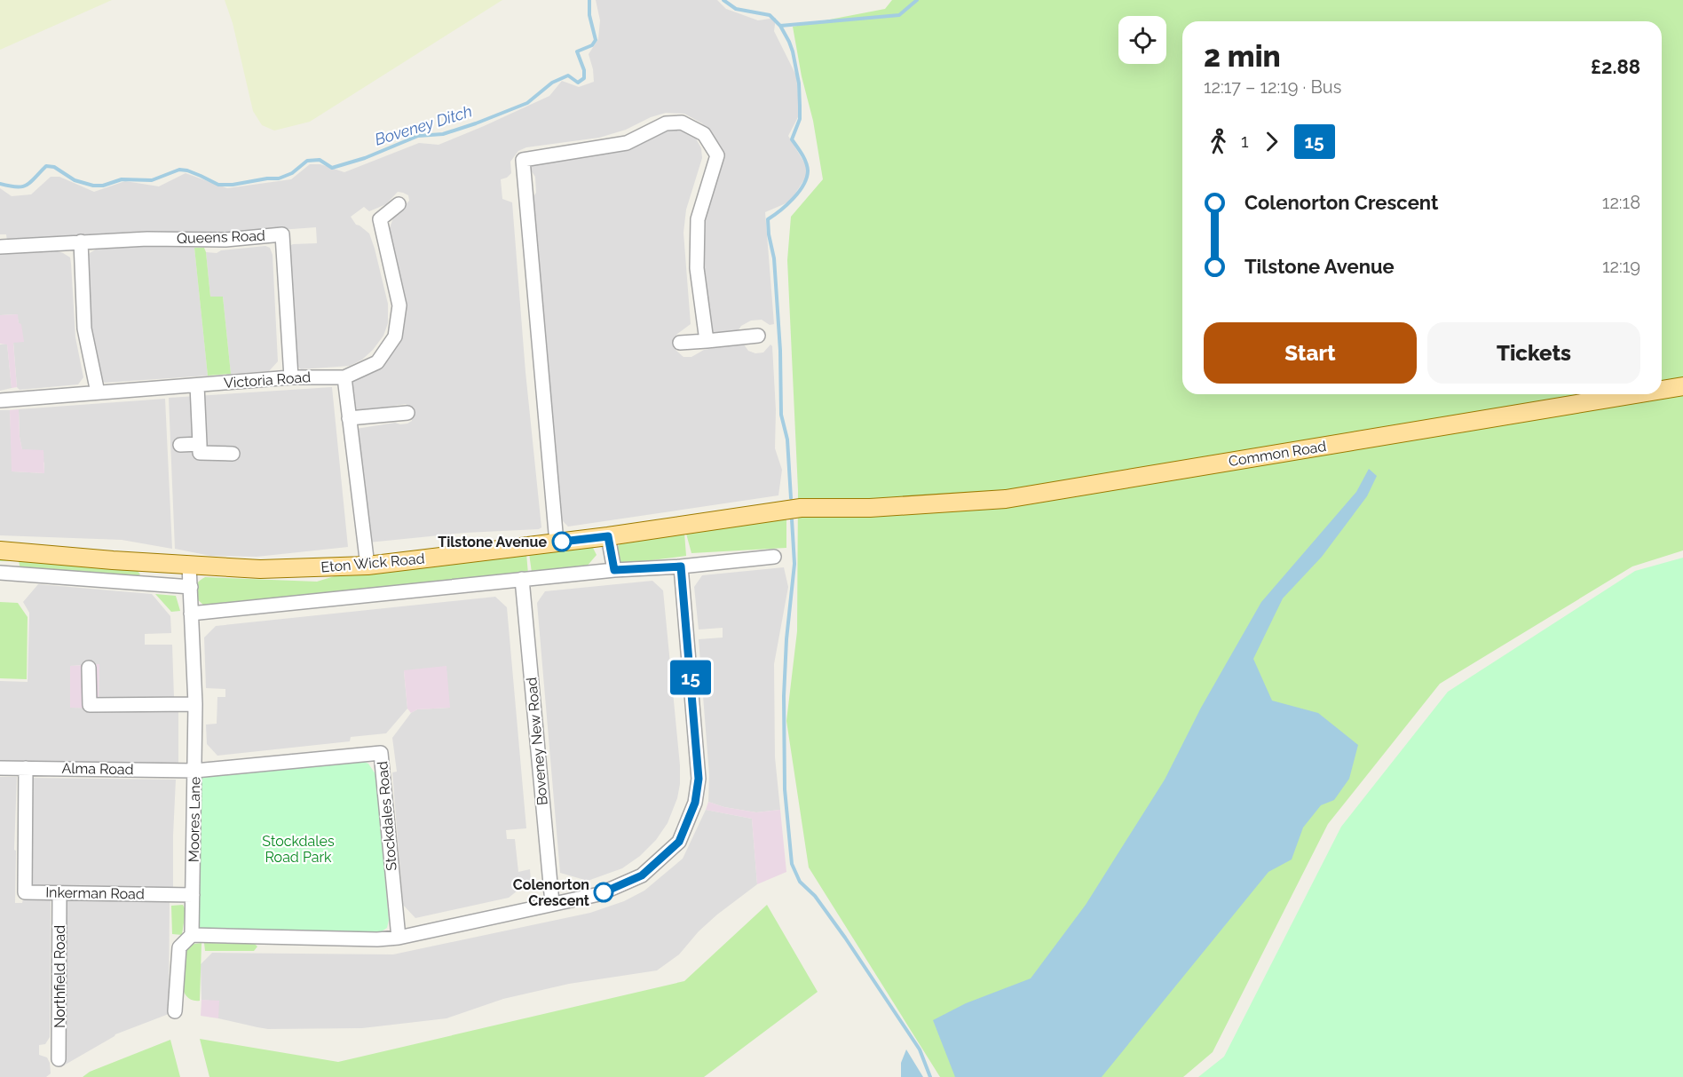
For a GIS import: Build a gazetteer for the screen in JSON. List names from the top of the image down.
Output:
{
  "streets": {
    "main road": ["Common Road", "Eton Wick Road"],
    "street": [
      "Queens Road",
      "Victoria Road",
      "Boveney New Road",
      "Alma Road",
      "Stockdales Road",
      "Moores Lane",
      "Inkerman Road",
      "Northfield Road"
    ]
  },
  "crossings": [
    ["Queens Road", "Victoria Road"],
    ["Common Road", "Eton Wick Road"],
    ["Eton Wick Road", "Moores Lane"],
    ["Alma Road", "Stockdales Road"],
    ["Alma Road", "Moores Lane"],
    ["Alma Road", "Inkerman Road"],
    ["Stockdales Road", "Moores Lane"],
    ["Moores Lane", "Inkerman Road"],
    ["Inkerman Road", "Northfield Road"]
  ],
  "water": ["Boveney Ditch"],
  "parks": ["Stockdales Road Park"],
  "places": ["Tilstone Avenue", "Colenorton Crescent"],
  "lines": ["bus line 15"],
  "page": {
    "on_map": "15",
    "heading": ["2 min", "12:17 – 12:19 · Bus", "£2.88"],
    "legs": ["1", "15"],
    "list": [
      {
        "name": "Colenorton Crescent",
        "value": "12:18"
      },
      {
        "name": "Tilstone Avenue",
        "value": "12:19"
      }
    ],
    "buttons": ["Start", "Tickets"]
  }
}
